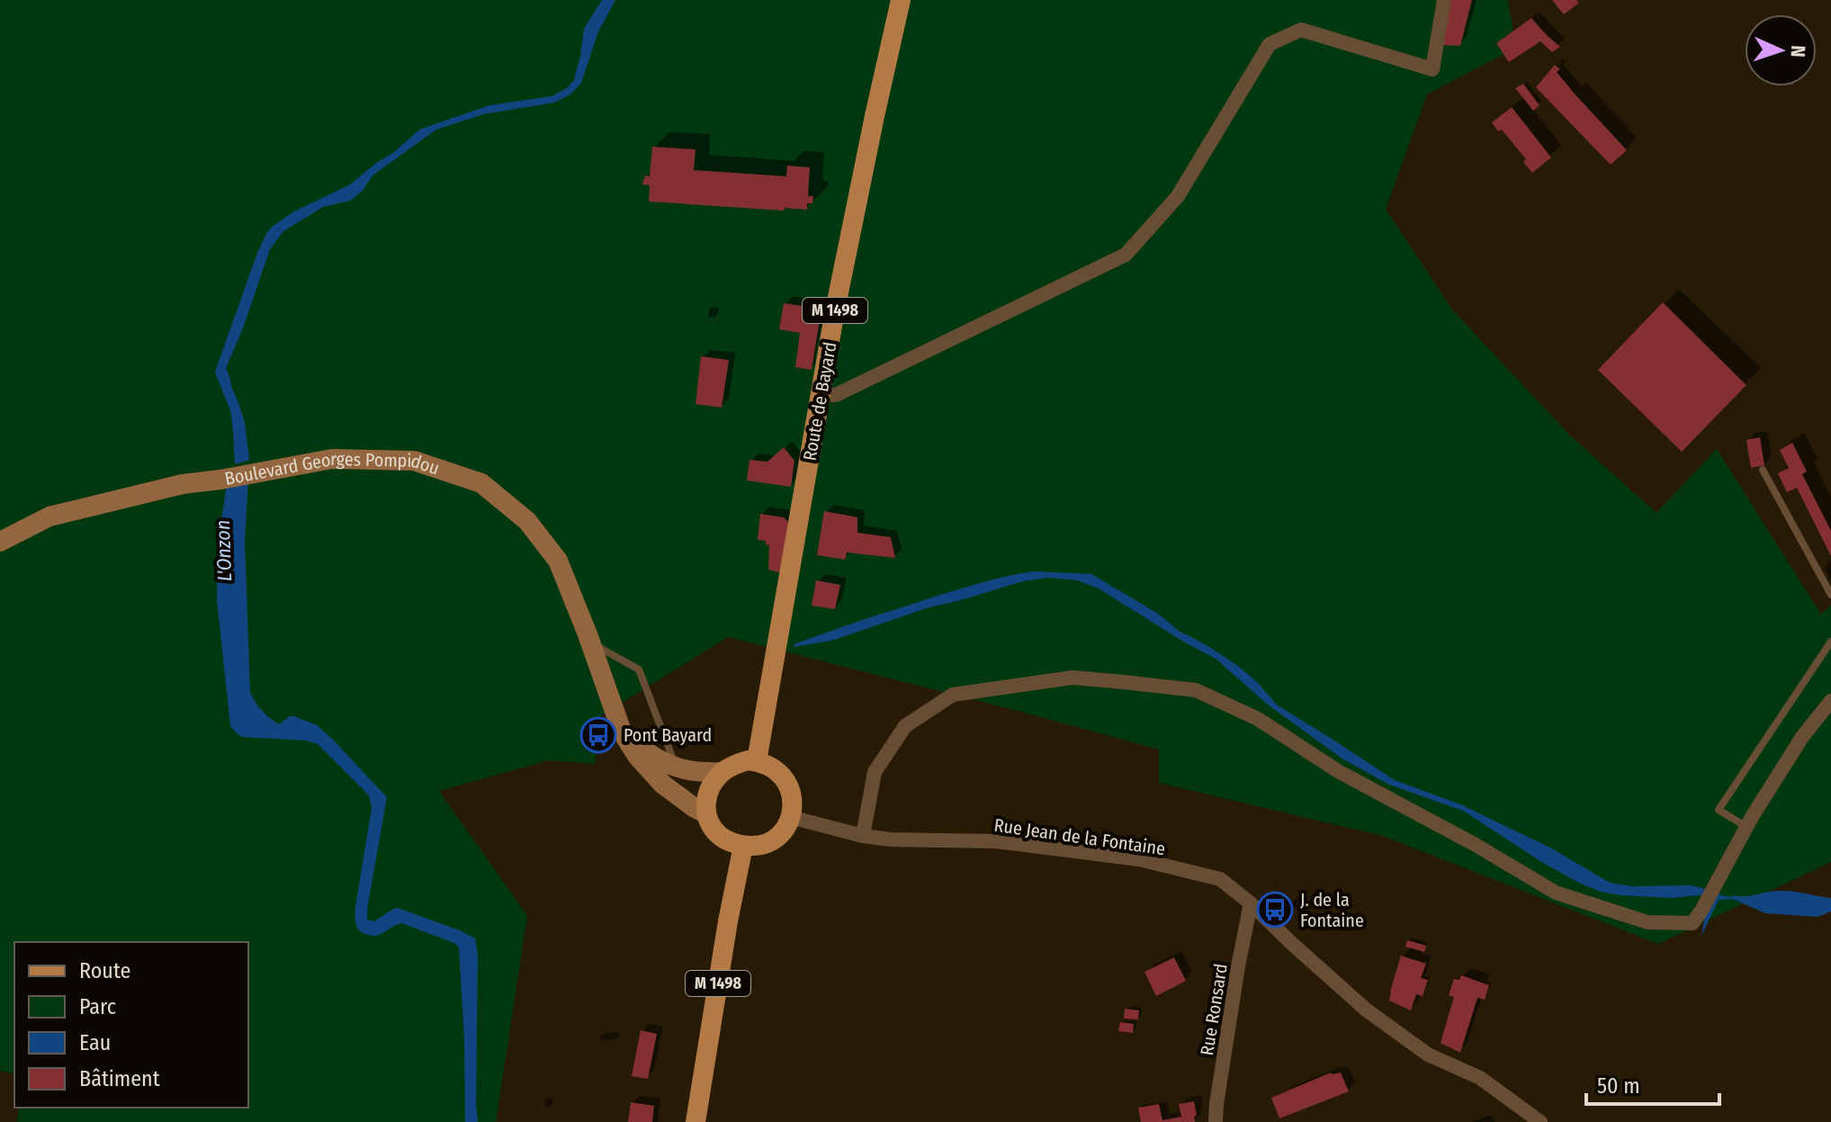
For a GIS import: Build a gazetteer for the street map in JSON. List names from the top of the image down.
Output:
{
  "streets": {
    "main road": ["M 1498", "Route de Bayard", "Boulevard Georges Pompidou"],
    "street": ["Rue Jean de la Fontaine", "Rue Ronsard"]
  },
  "crossings": [
    ["M 1498", "Route de Bayard"],
    ["M 1498", "Boulevard Georges Pompidou"],
    ["M 1498", "Rue Jean de la Fontaine"],
    ["Route de Bayard", "Boulevard Georges Pompidou"],
    ["Route de Bayard", "Rue Jean de la Fontaine"],
    ["Boulevard Georges Pompidou", "Rue Jean de la Fontaine"],
    ["Rue Jean de la Fontaine", "Rue Ronsard"]
  ],
  "water": ["L'Onzon"],
  "places": {
    "bus stop": ["Pont Bayard", "J. de la Fontaine"]
  },
  "legend": [
    "Route",
    "Parc",
    "Eau",
    "Bâtiment"
  ],
  "scale_bar": "50 m",
  "north": "right"
}
